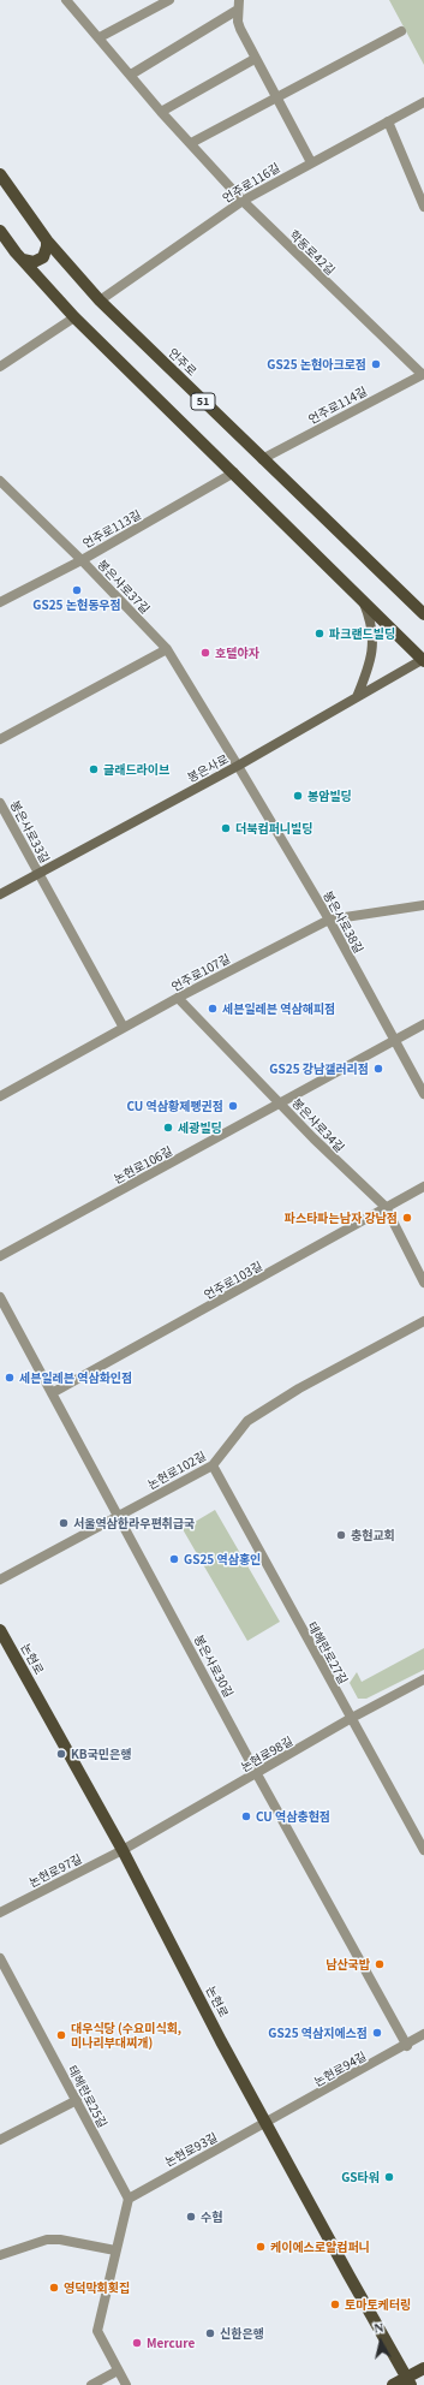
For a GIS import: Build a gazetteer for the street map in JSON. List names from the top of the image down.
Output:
{
  "streets": {
    "main road": [
      "언주로",
      "51",
      "봉은사로",
      "논현로"
    ],
    "street": [
      "언주로116길",
      "학동로42길",
      "언주로114길",
      "언주로113길",
      "봉은사로37길",
      "봉은사로33길",
      "봉은사로38길",
      "언주로107길",
      "봉은사로34길",
      "논현로106길",
      "언주로103길",
      "논현로102길",
      "테헤란로27길",
      "봉은사로30길",
      "논현로98길",
      "논현로97길",
      "논현로94길",
      "테헤란로25길",
      "논현로93길"
    ]
  },
  "crossings": [
    ["언주로116길", "학동로42길"],
    ["언주로116길", "언주로"],
    ["학동로42길", "언주로114길"],
    ["언주로", "언주로114길"],
    ["51", "언주로113길"],
    ["51", "봉은사로"],
    ["언주로113길", "봉은사로37길"],
    ["봉은사로37길", "봉은사로"],
    ["봉은사로37길", "봉은사로38길"],
    ["봉은사로", "봉은사로33길"],
    ["봉은사로", "봉은사로38길"],
    ["봉은사로38길", "언주로107길"],
    ["봉은사로38길", "논현로106길"],
    ["언주로107길", "봉은사로34길"],
    ["봉은사로34길", "논현로106길"],
    ["봉은사로34길", "언주로103길"],
    ["언주로103길", "봉은사로30길"],
    ["논현로102길", "테헤란로27길"],
    ["논현로102길", "봉은사로30길"],
    ["테헤란로27길", "논현로98길"],
    ["논현로", "논현로98길"],
    ["논현로", "논현로97길"],
    ["논현로", "논현로94길"],
    ["논현로", "논현로93길"],
    ["봉은사로30길", "논현로98길"],
    ["봉은사로30길", "논현로94길"],
    ["논현로98길", "논현로97길"],
    ["논현로94길", "논현로93길"],
    ["테헤란로25길", "논현로93길"]
  ],
  "places": [
    "GS25 논현아크로점",
    "GS25 논현동우점",
    "파크랜드빌딩",
    "호텔야자",
    "글래드라이브",
    "봉암빌딩",
    "더북컴퍼니빌딩",
    "세븐일레븐 역삼해피점",
    "GS25 강남갤러리점",
    "CU 역삼황제펭귄점",
    "세광빌딩",
    "파스타파는남자 강남점",
    "세븐일레븐 역삼화인점",
    "서울역삼한라우편취급국",
    "충현교회",
    "GS25 역삼홍인",
    "KB국민은행",
    "CU 역삼충현점",
    "남산국밥",
    "GS25 역삼지에스점",
    "대우식당 (수요미식회, 미나리부대찌개)",
    "GS타워",
    "수협",
    "케이에스로얄컴퍼니",
    "영덕막회횟집",
    "토마토케터링",
    "신한은행",
    "Mercure"
  ],
  "north": "top"
}
